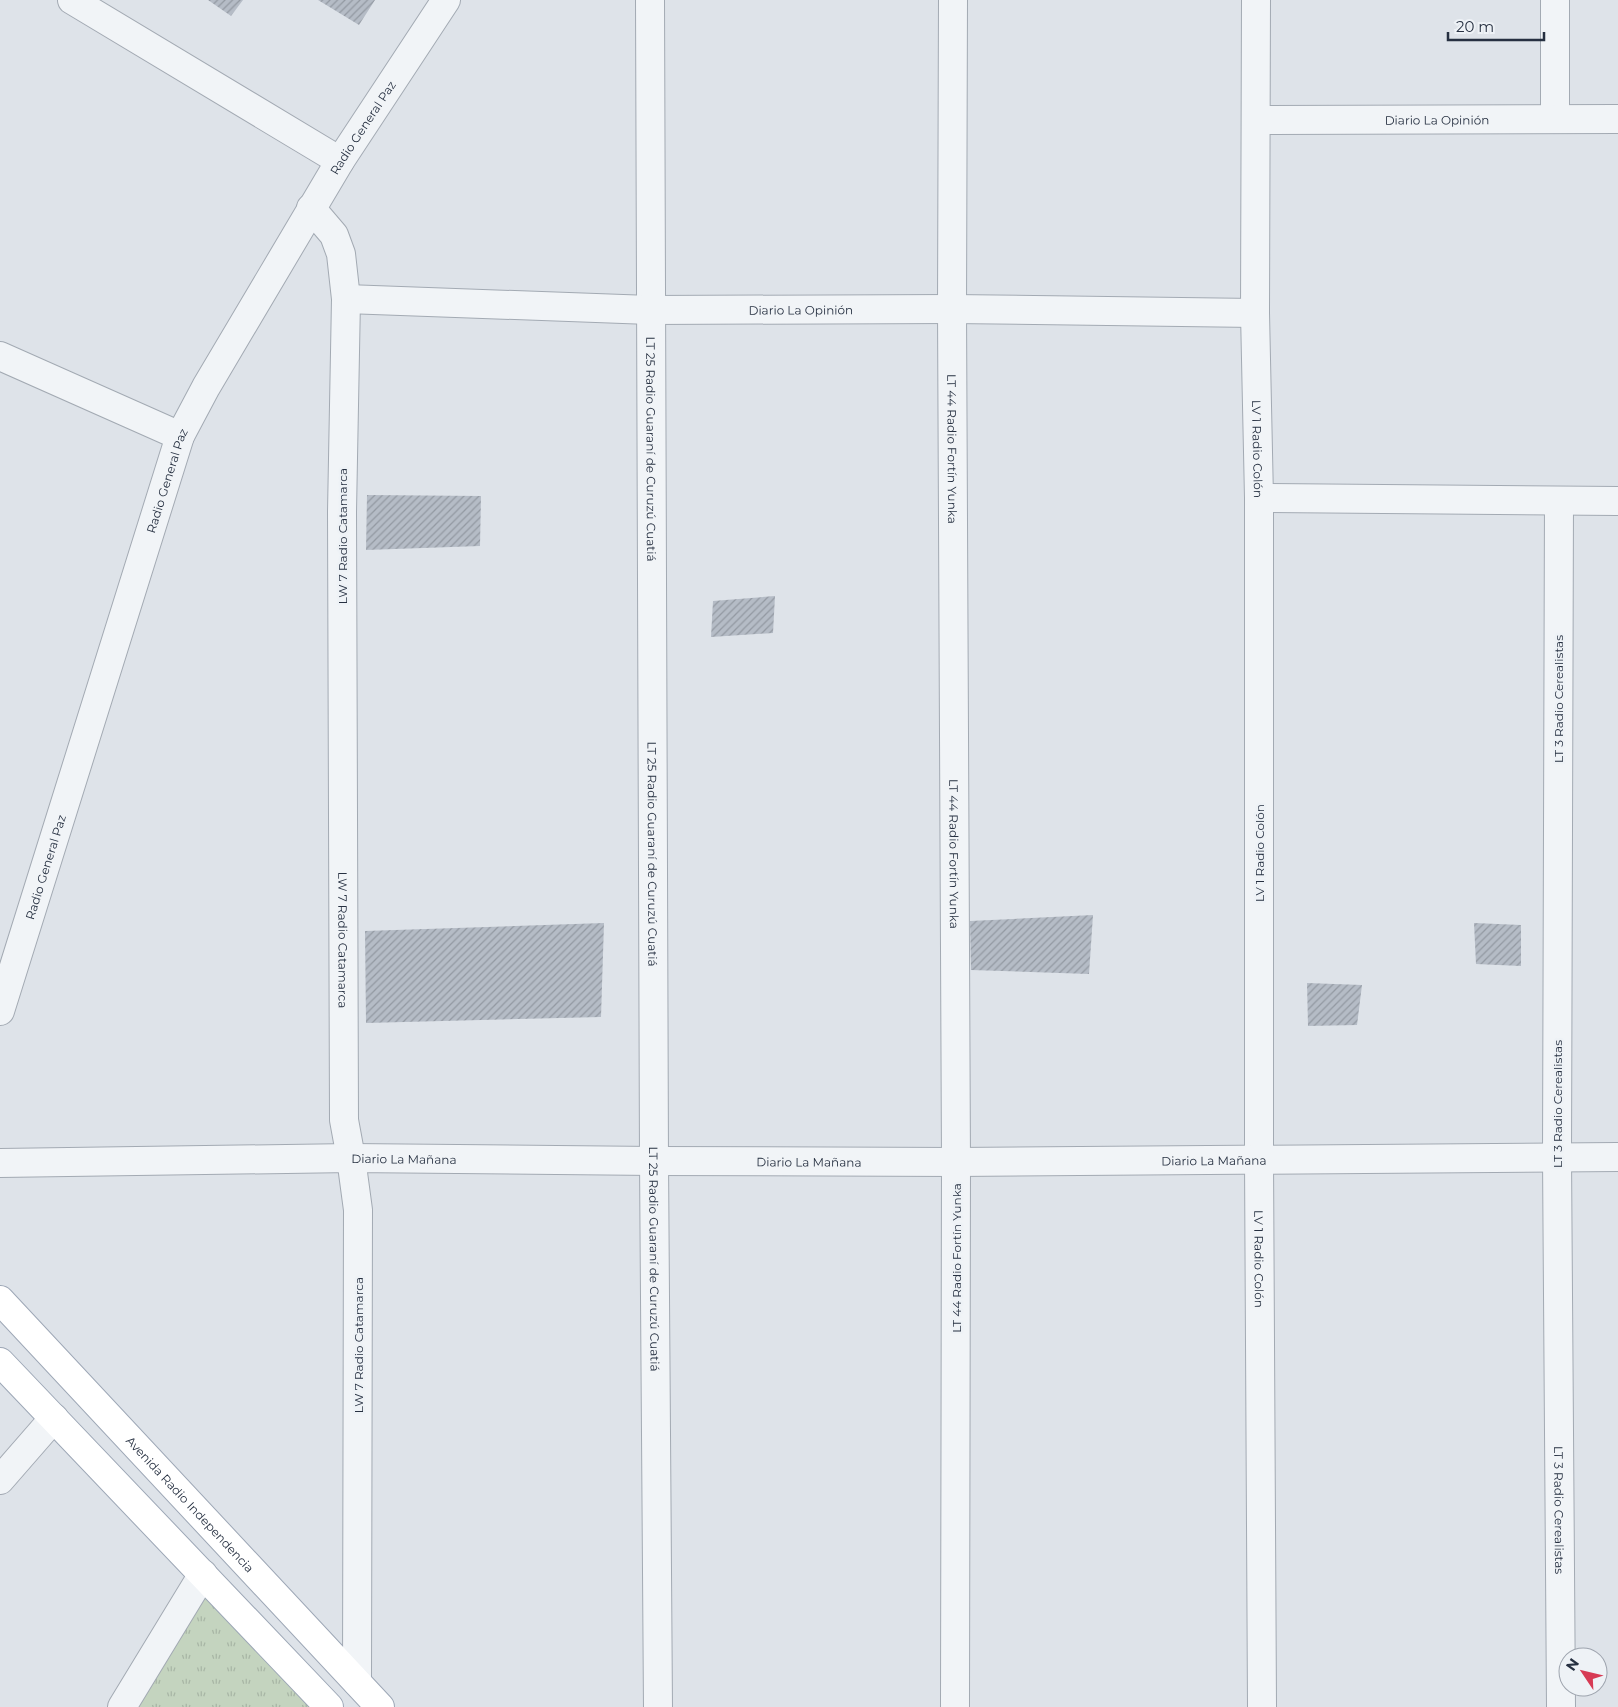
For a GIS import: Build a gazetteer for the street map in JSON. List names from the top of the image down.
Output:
{
  "streets": {
    "main road": ["Avenida Radio Independencia"],
    "street": [
      "Diario La Opinión",
      "Radio General Paz",
      "LV 1 Radio Colón",
      "LT 25 Radio Guaraní de Curuzú Cuatiá",
      "LT 44 Radio Fortín Yunka",
      "LW 7 Radio Catamarca",
      "LT 3 Radio Cerealistas",
      "Diario La Mañana"
    ]
  },
  "crossings": [
    ["Diario La Opinión", "LV 1 Radio Colón"],
    ["Diario La Opinión", "LT 25 Radio Guaraní de Curuzú Cuatiá"],
    ["Diario La Opinión", "LT 44 Radio Fortín Yunka"],
    ["Diario La Opinión", "LW 7 Radio Catamarca"],
    ["Radio General Paz", "LW 7 Radio Catamarca"],
    ["LV 1 Radio Colón", "Diario La Mañana"],
    ["LT 25 Radio Guaraní de Curuzú Cuatiá", "Diario La Mañana"],
    ["LT 44 Radio Fortín Yunka", "Diario La Mañana"],
    ["LW 7 Radio Catamarca", "Diario La Mañana"],
    ["LW 7 Radio Catamarca", "Avenida Radio Independencia"],
    ["LT 3 Radio Cerealistas", "Diario La Mañana"]
  ],
  "scale_bar": "20 m",
  "north": "top left"
}
